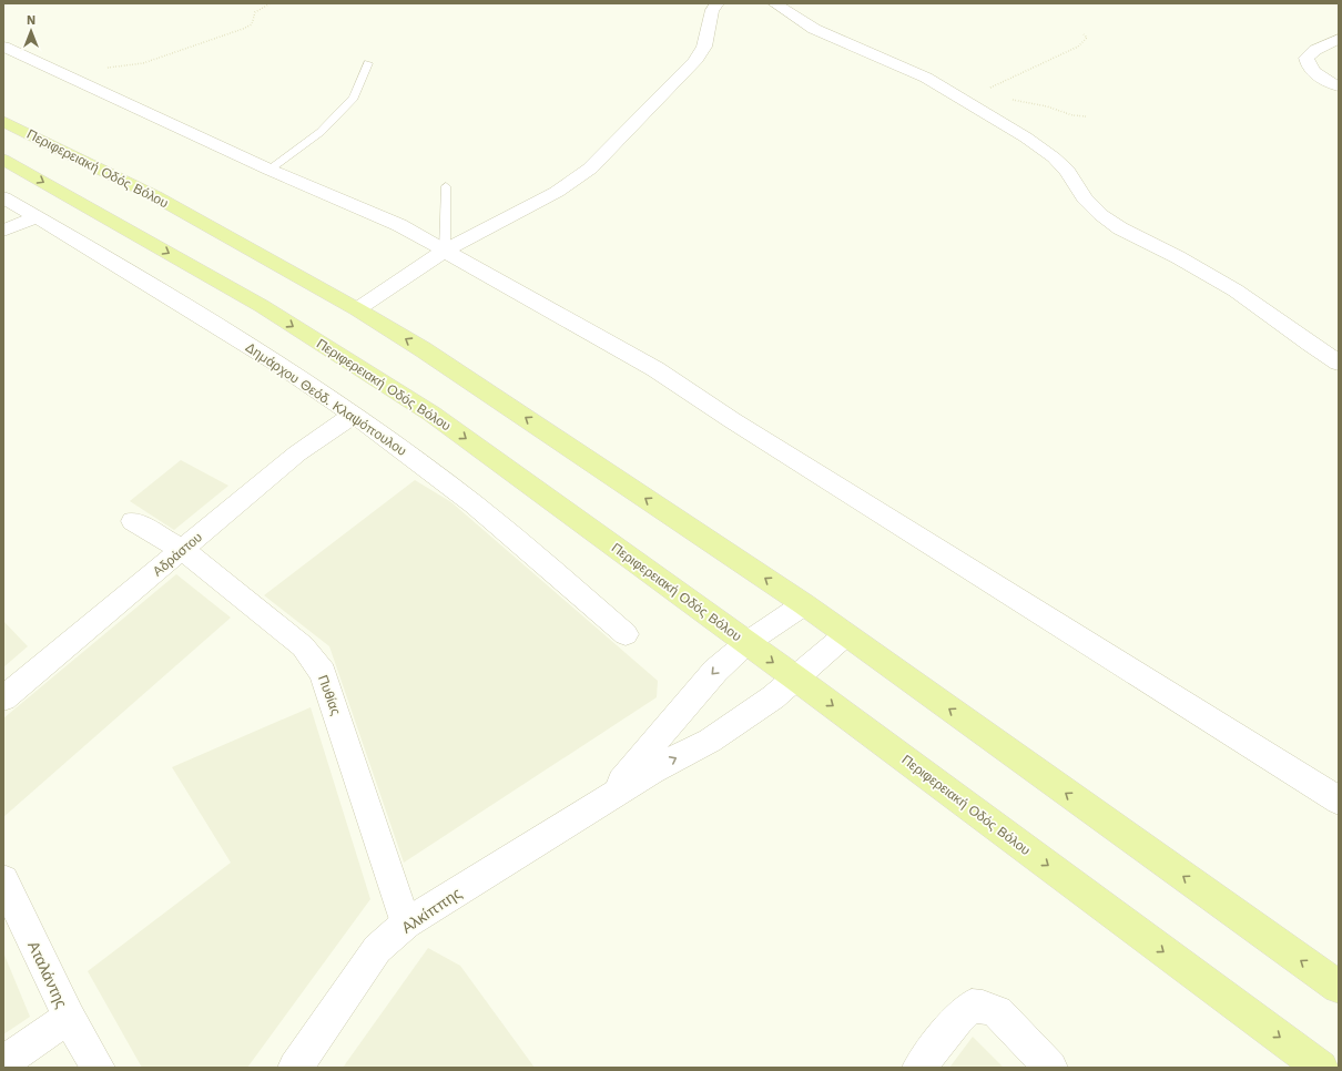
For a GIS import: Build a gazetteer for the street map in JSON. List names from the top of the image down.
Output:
{
  "streets": {
    "main road": ["Περιφερειακή Οδός Βόλου"],
    "street": [
      "Δημάρχου Θεόδ. Κλαψόπουλου",
      "Αδράστου",
      "Πυθίας",
      "Αλκίππης",
      "Αταλάντης"
    ]
  },
  "crossings": [
    ["Περιφερειακή Οδός Βόλου", "Αλκίππης"],
    ["Δημάρχου Θεόδ. Κλαψόπουλου", "Αδράστου"],
    ["Αδράστου", "Πυθίας"],
    ["Πυθίας", "Αλκίππης"]
  ],
  "north": "top"
}
